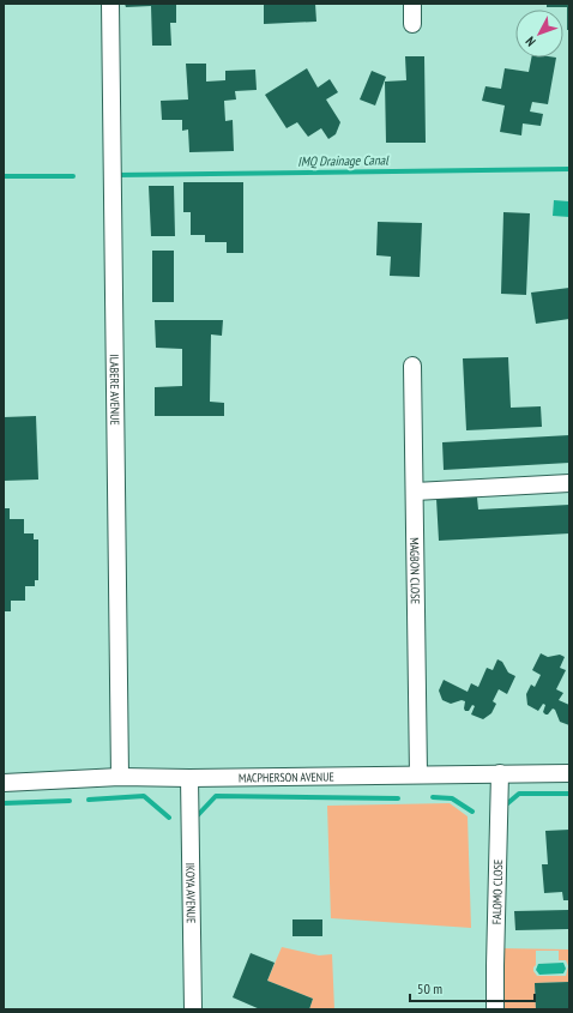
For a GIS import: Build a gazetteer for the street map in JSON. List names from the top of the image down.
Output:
{
  "streets": {
    "street": [
      "ILABERE AVENUE",
      "MAGBON CLOSE",
      "MACPHERSON AVENUE",
      "FALOMO CLOSE",
      "IKOYA AVENUE"
    ]
  },
  "crossings": [
    ["ILABERE AVENUE", "MACPHERSON AVENUE"],
    ["MAGBON CLOSE", "MACPHERSON AVENUE"],
    ["MACPHERSON AVENUE", "FALOMO CLOSE"],
    ["MACPHERSON AVENUE", "IKOYA AVENUE"]
  ],
  "water": ["IMQ Drainage Canal"],
  "scale_bar": "50 m",
  "north": "bottom left"
}
